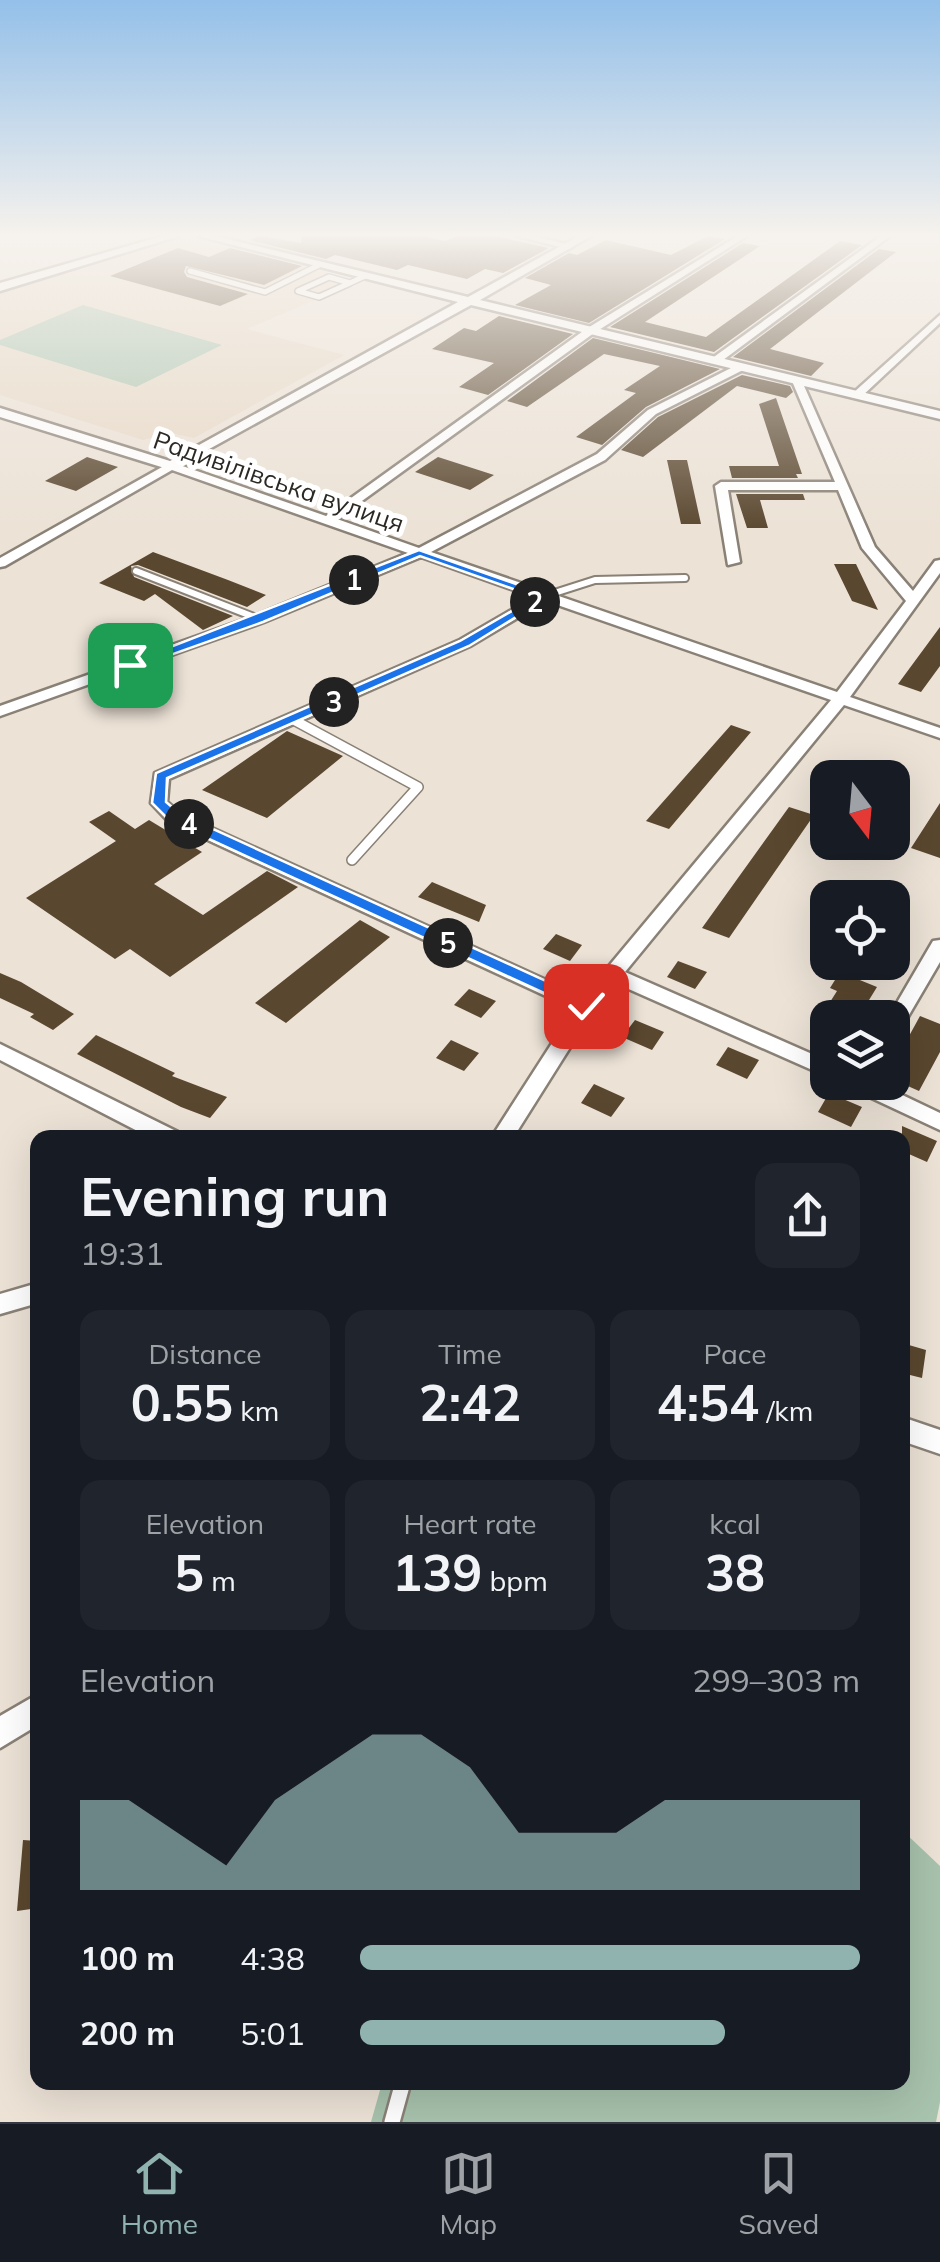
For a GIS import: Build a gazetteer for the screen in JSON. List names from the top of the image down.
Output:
{
  "streets": {
    "street": ["Радивілівська вулиця"]
  },
  "north": "bottom",
  "page": {
    "pins": [
      "1",
      "2",
      "3",
      "4",
      "5"
    ],
    "heading": ["Evening run", "19:31"],
    "stats": [
      ["Distance", "0.55 km"],
      ["Time", "2:42"],
      ["Pace", "4:54 /km"],
      ["Elevation", "5 m"],
      ["Heart rate", "139 bpm"],
      ["kcal", "38"]
    ],
    "chart": ["Elevation", "299–303 m"],
    "list": [
      {
        "name": "100 m",
        "note": "4:38"
      },
      {
        "name": "200 m",
        "note": "5:01"
      }
    ],
    "tabs": ["Home", "Map", "Saved"]
  }
}
